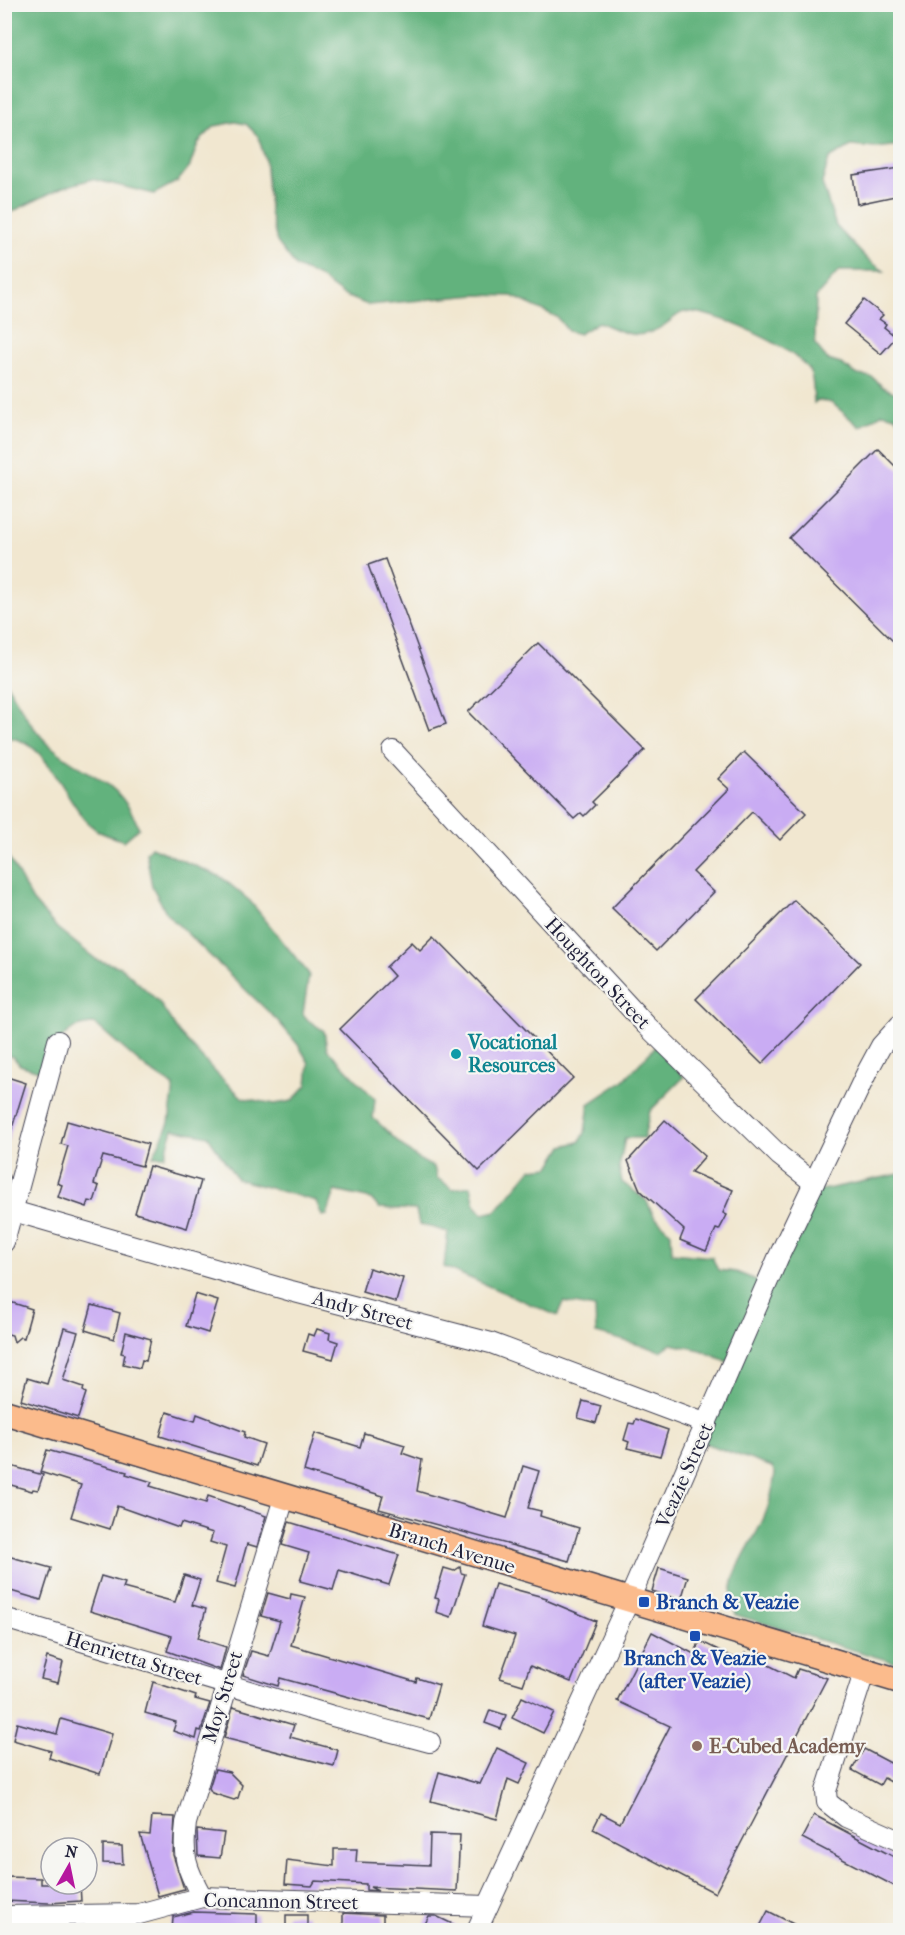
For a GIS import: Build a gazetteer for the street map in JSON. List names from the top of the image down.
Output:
{
  "streets": {
    "main road": ["Branch Avenue"],
    "street": [
      "Houghton Street",
      "Andy Street",
      "Veazie Street",
      "Henrietta Street",
      "Moy Street",
      "Concannon Street"
    ]
  },
  "crossings": [
    ["Houghton Street", "Veazie Street"],
    ["Andy Street", "Veazie Street"],
    ["Veazie Street", "Branch Avenue"],
    ["Veazie Street", "Concannon Street"],
    ["Branch Avenue", "Moy Street"],
    ["Henrietta Street", "Moy Street"],
    ["Moy Street", "Concannon Street"]
  ],
  "places": {
    "other": ["Vocational Resources", "E-Cubed Academy"],
    "transit": ["Branch & Veazie", "Branch & Veazie (after Veazie)"]
  },
  "north": "top"
}
